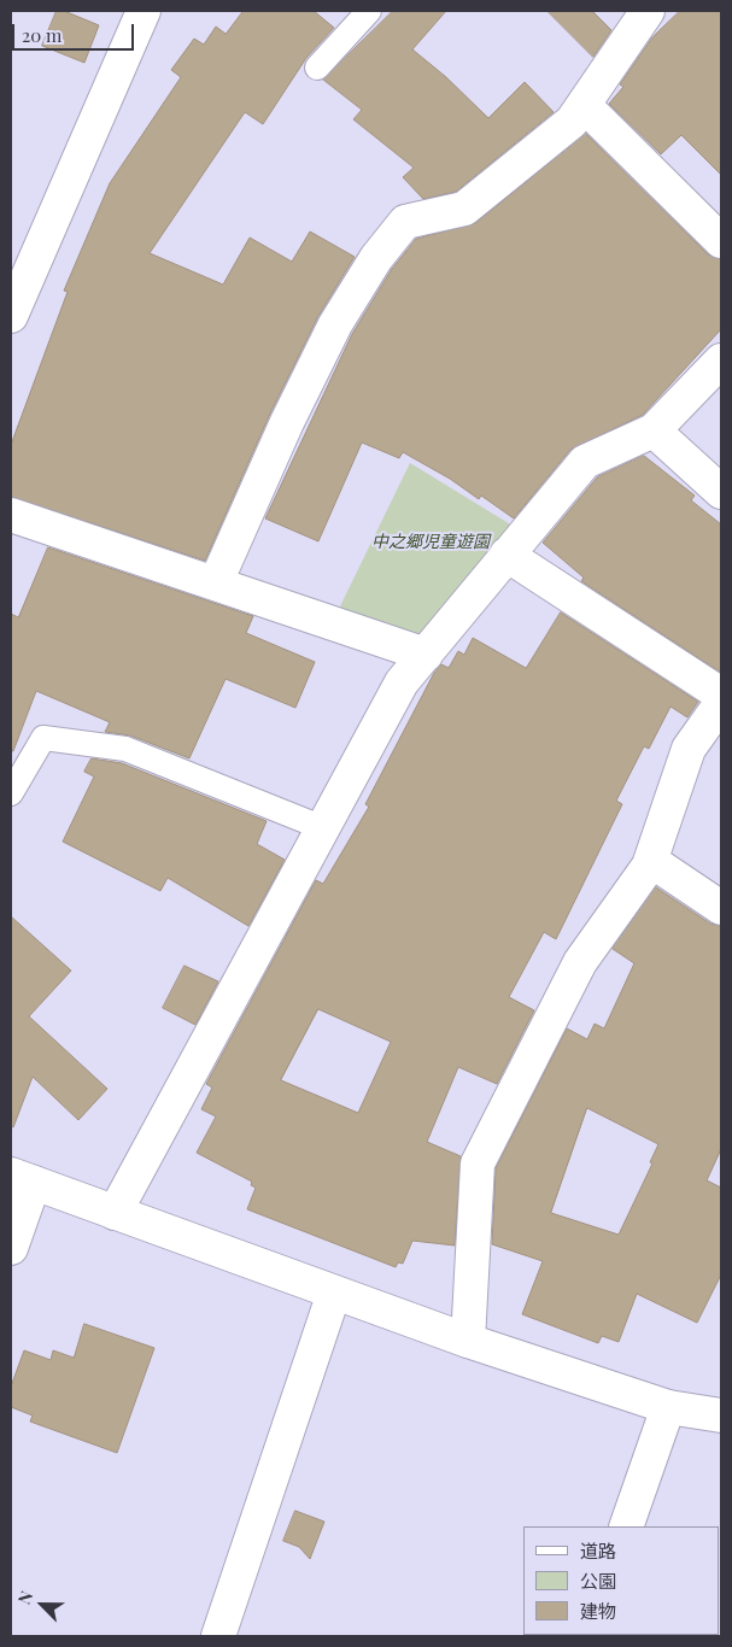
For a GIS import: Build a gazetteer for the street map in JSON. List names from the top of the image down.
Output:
{
  "parks": ["中之郷児童遊園"],
  "legend": ["道路", "公園", "建物"],
  "scale_bar": "20 m",
  "north": "top left"
}
